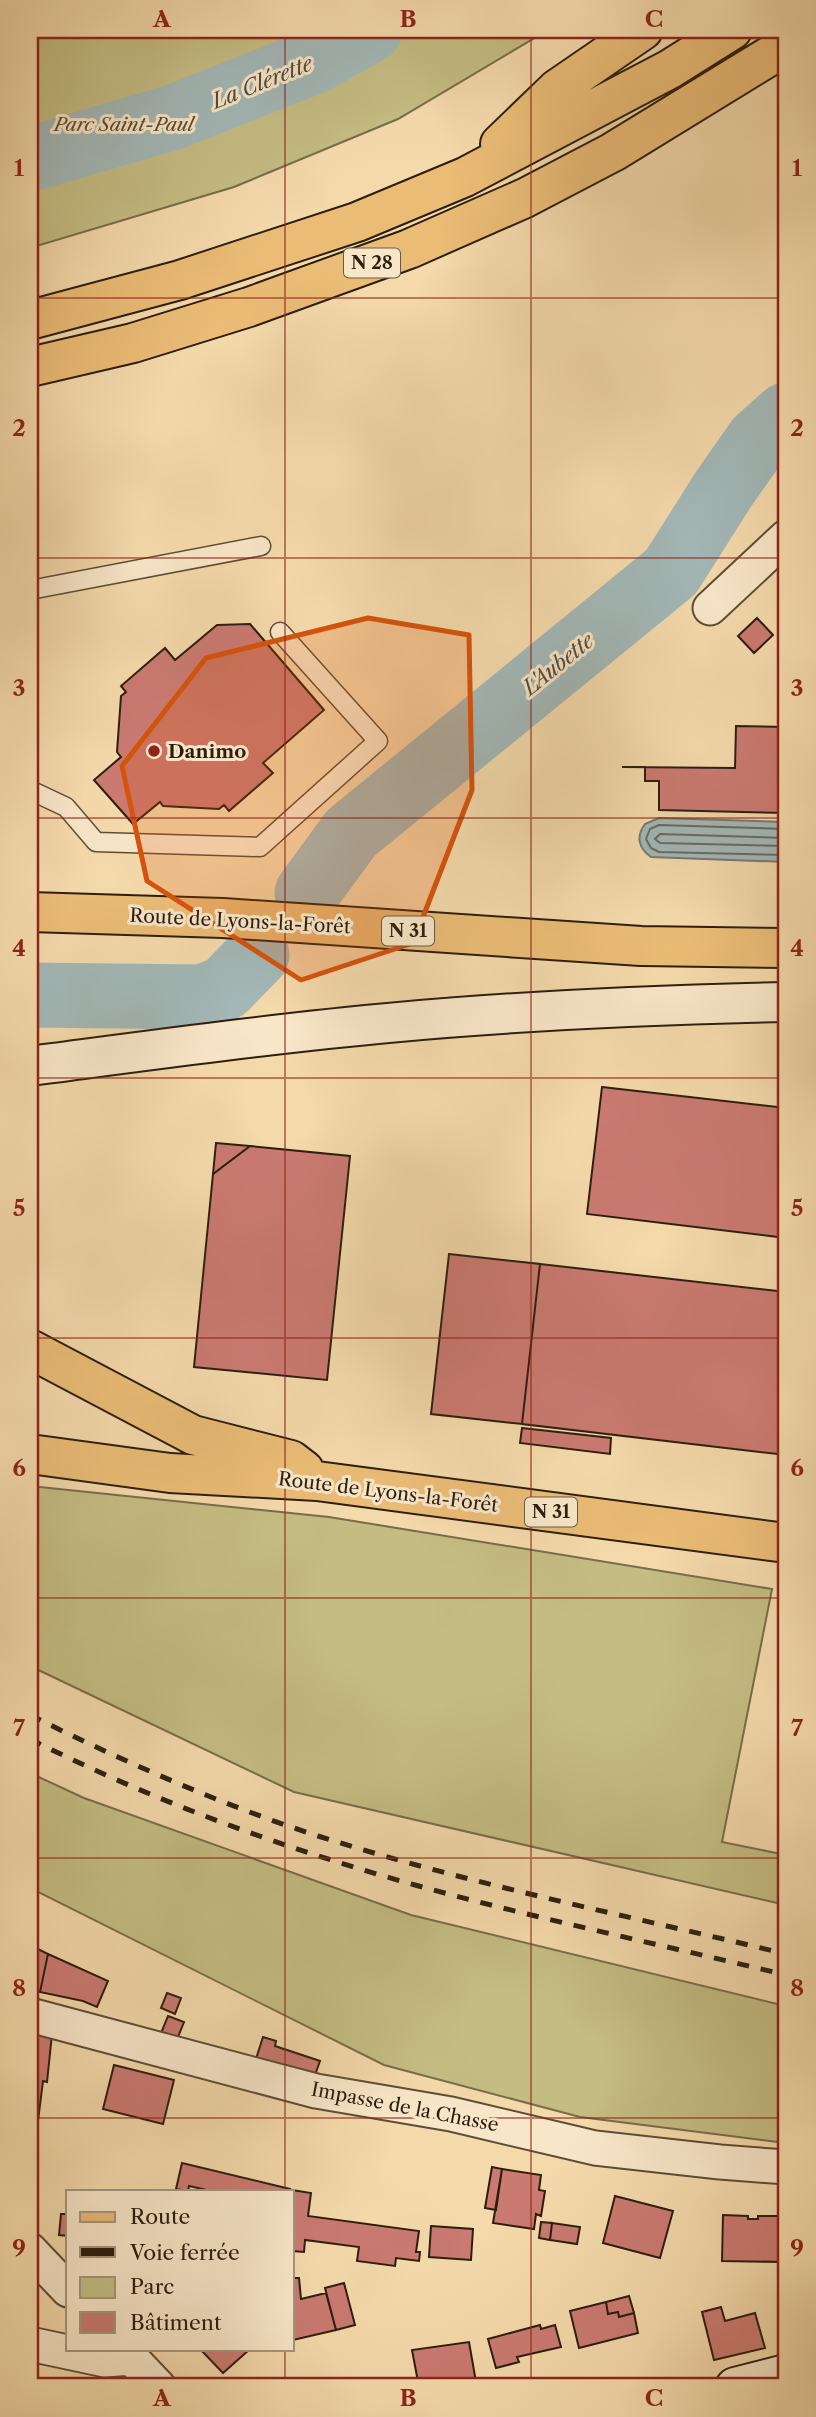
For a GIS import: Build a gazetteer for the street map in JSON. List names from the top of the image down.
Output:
{
  "streets": {
    "main road": ["N 28", "Route de Lyons-la-Forêt", "N 31"],
    "street": ["Impasse de la Chasse"]
  },
  "water": ["La Clérette", "L'Aubette"],
  "parks": ["Parc Saint-Paul"],
  "places": ["Danimo"],
  "legend": [
    "Route",
    "Voie ferrée",
    "Parc",
    "Bâtiment"
  ],
  "grid": {
    "columns": ["A", "B", "C"],
    "rows": [
      "1",
      "2",
      "3",
      "4",
      "5",
      "6",
      "7",
      "8",
      "9"
    ]
  }
}
